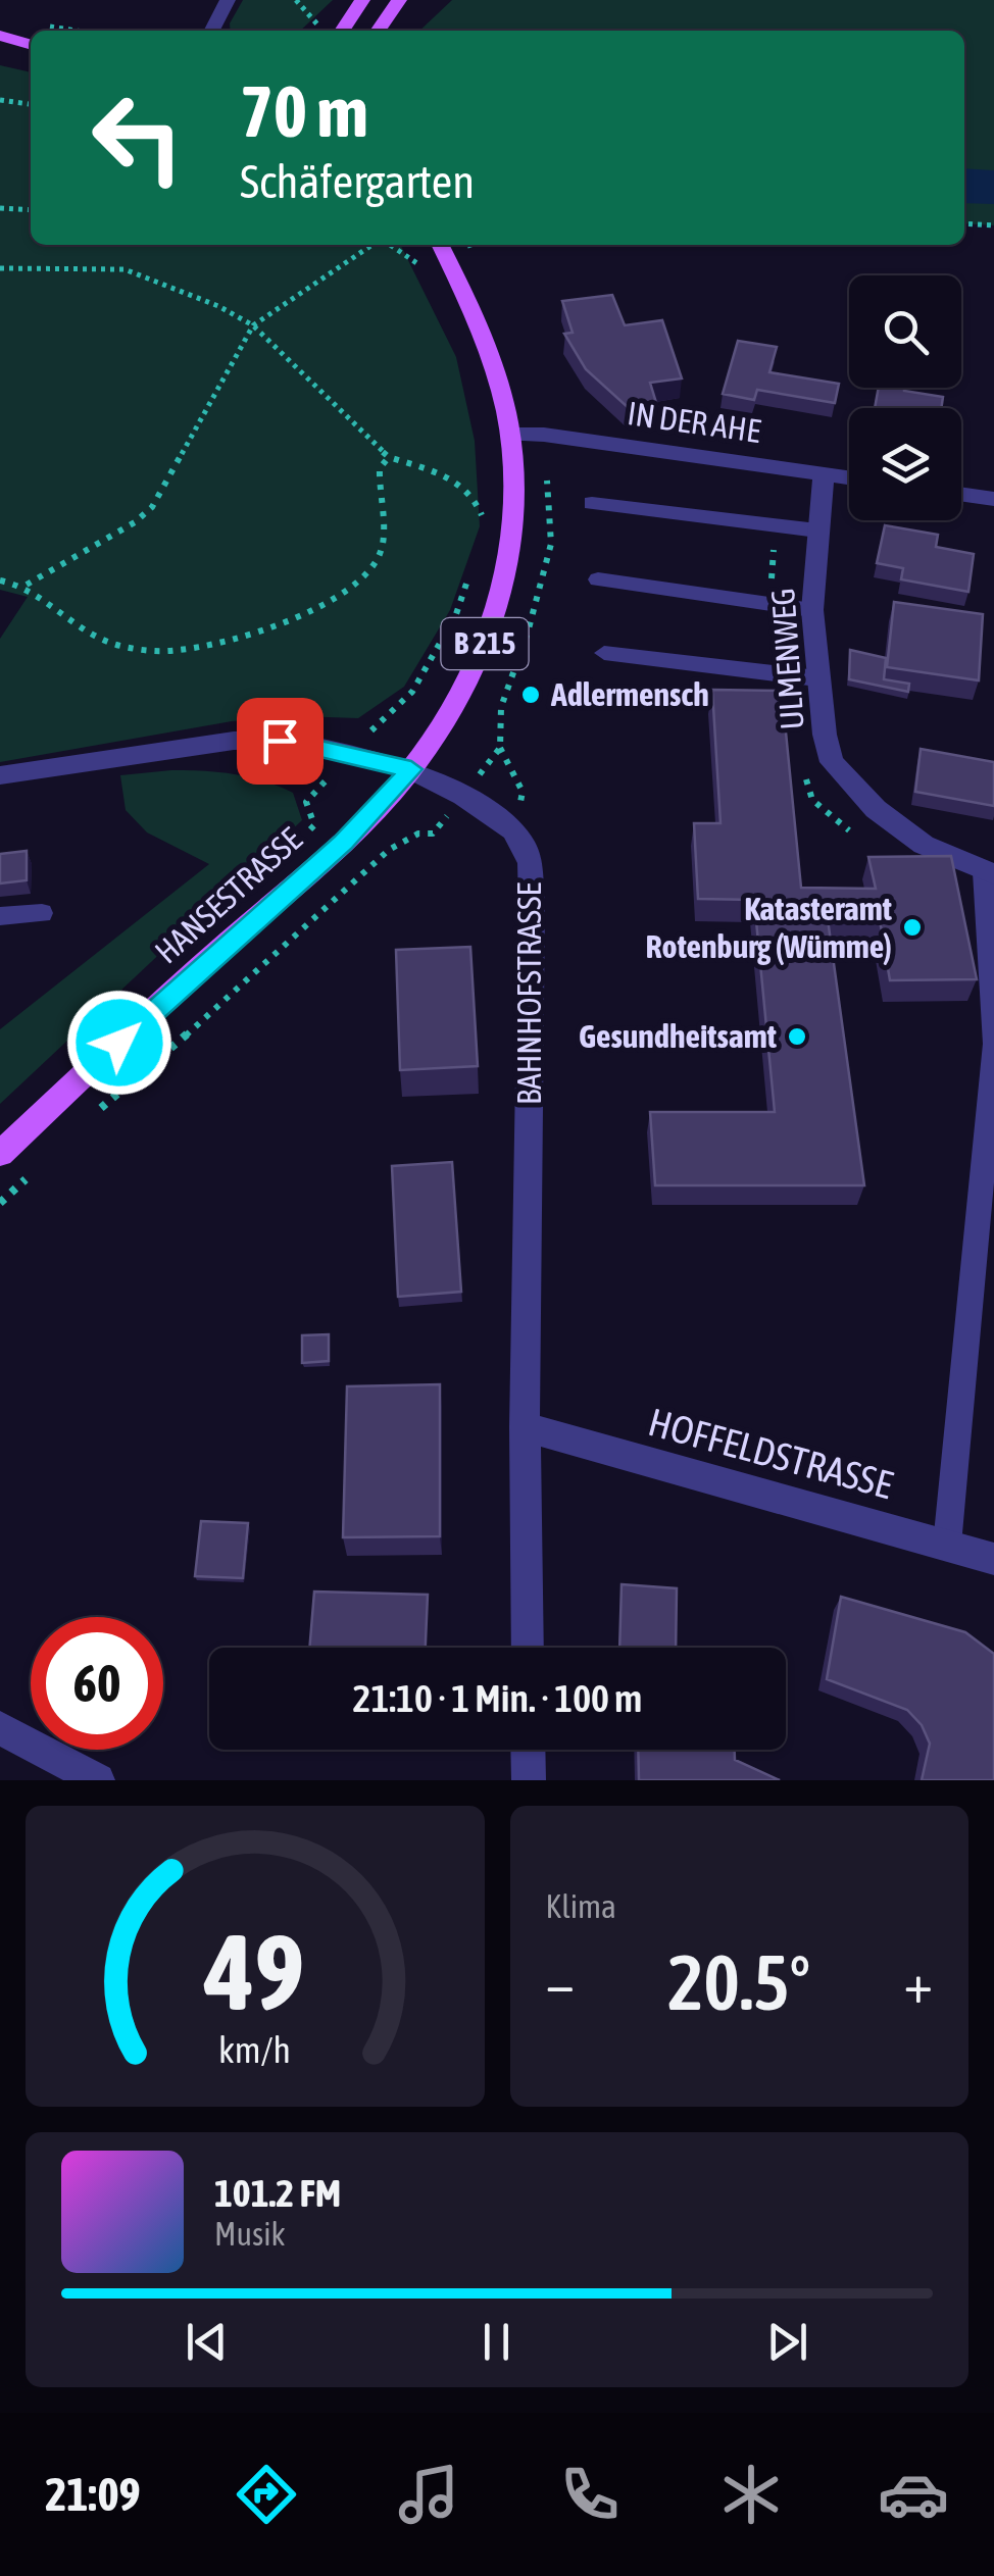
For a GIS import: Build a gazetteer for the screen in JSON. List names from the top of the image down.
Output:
{
  "streets": {
    "main road": ["B 215", "HANSESTRASSE"],
    "street": [
      "IN DER AHE",
      "ULMENWEG",
      "BAHNHOFSTRASSE",
      "HOFFELDSTRASSE"
    ]
  },
  "crossings": [
    ["IN DER AHE", "B 215"],
    ["IN DER AHE", "ULMENWEG"],
    ["B 215", "HANSESTRASSE"],
    ["B 215", "BAHNHOFSTRASSE"],
    ["HANSESTRASSE", "BAHNHOFSTRASSE"],
    ["BAHNHOFSTRASSE", "HOFFELDSTRASSE"]
  ],
  "places": ["Adlermensch", "Katasteramt Rotenburg (Wümme)", "Gesundheitsamt"],
  "page": {
    "turn": ["70 m", "Schäfergarten"],
    "limit": "60",
    "trip": "21:10 · 1 Min. · 100 m",
    "tile": "Klima",
    "heat": ["−", "20.5°", "+"],
    "song": ["101.2 FM", "Musik"],
    "tabs": "21:09",
    "gauge": ["49", "km/h"]
  }
}
